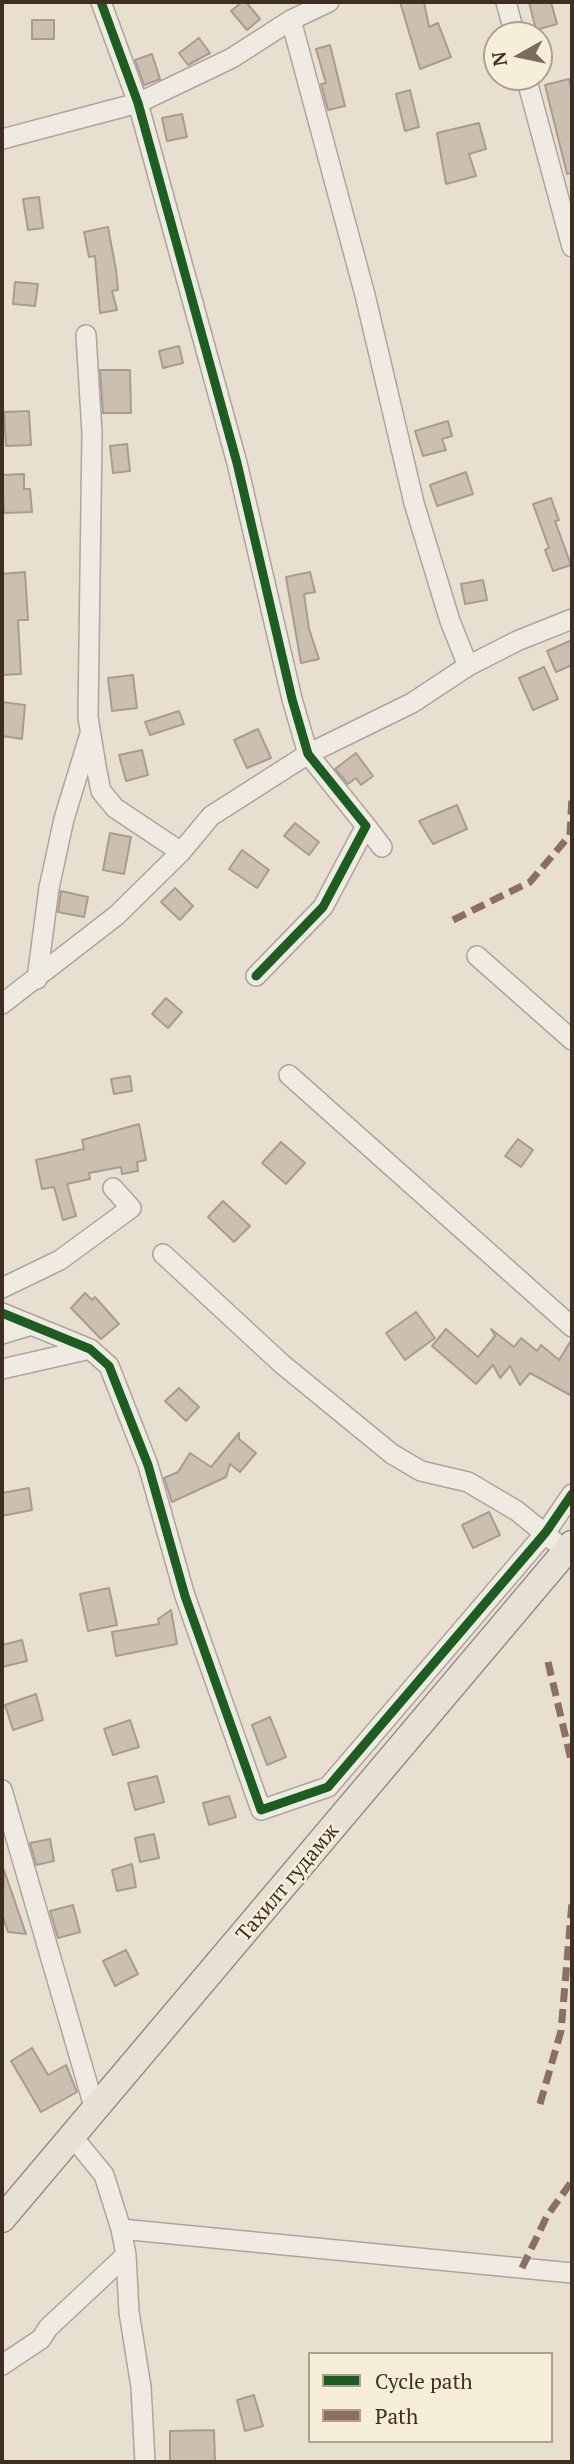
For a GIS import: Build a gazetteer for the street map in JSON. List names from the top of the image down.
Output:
{
  "streets": {
    "main road": ["Тахилт гудамж"]
  },
  "legend": ["Cycle path", "Path"],
  "north": "left"
}
